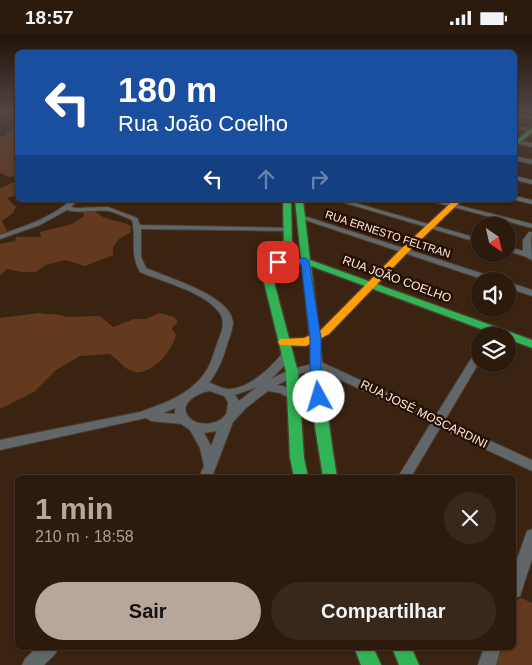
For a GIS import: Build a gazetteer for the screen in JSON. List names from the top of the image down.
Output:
{
  "streets": {
    "street": ["RUA ERNESTO FELTRAN", "RUA JOÃO COELHO", "RUA JOSÉ MOSCARDINI"]
  },
  "north": "bottom right",
  "page": {
    "status": "18:57",
    "turn": ["180 m", "Rua João Coelho"],
    "heading": ["1 min", "210 m · 18:58"],
    "buttons": ["Sair", "Compartilhar"]
  }
}
